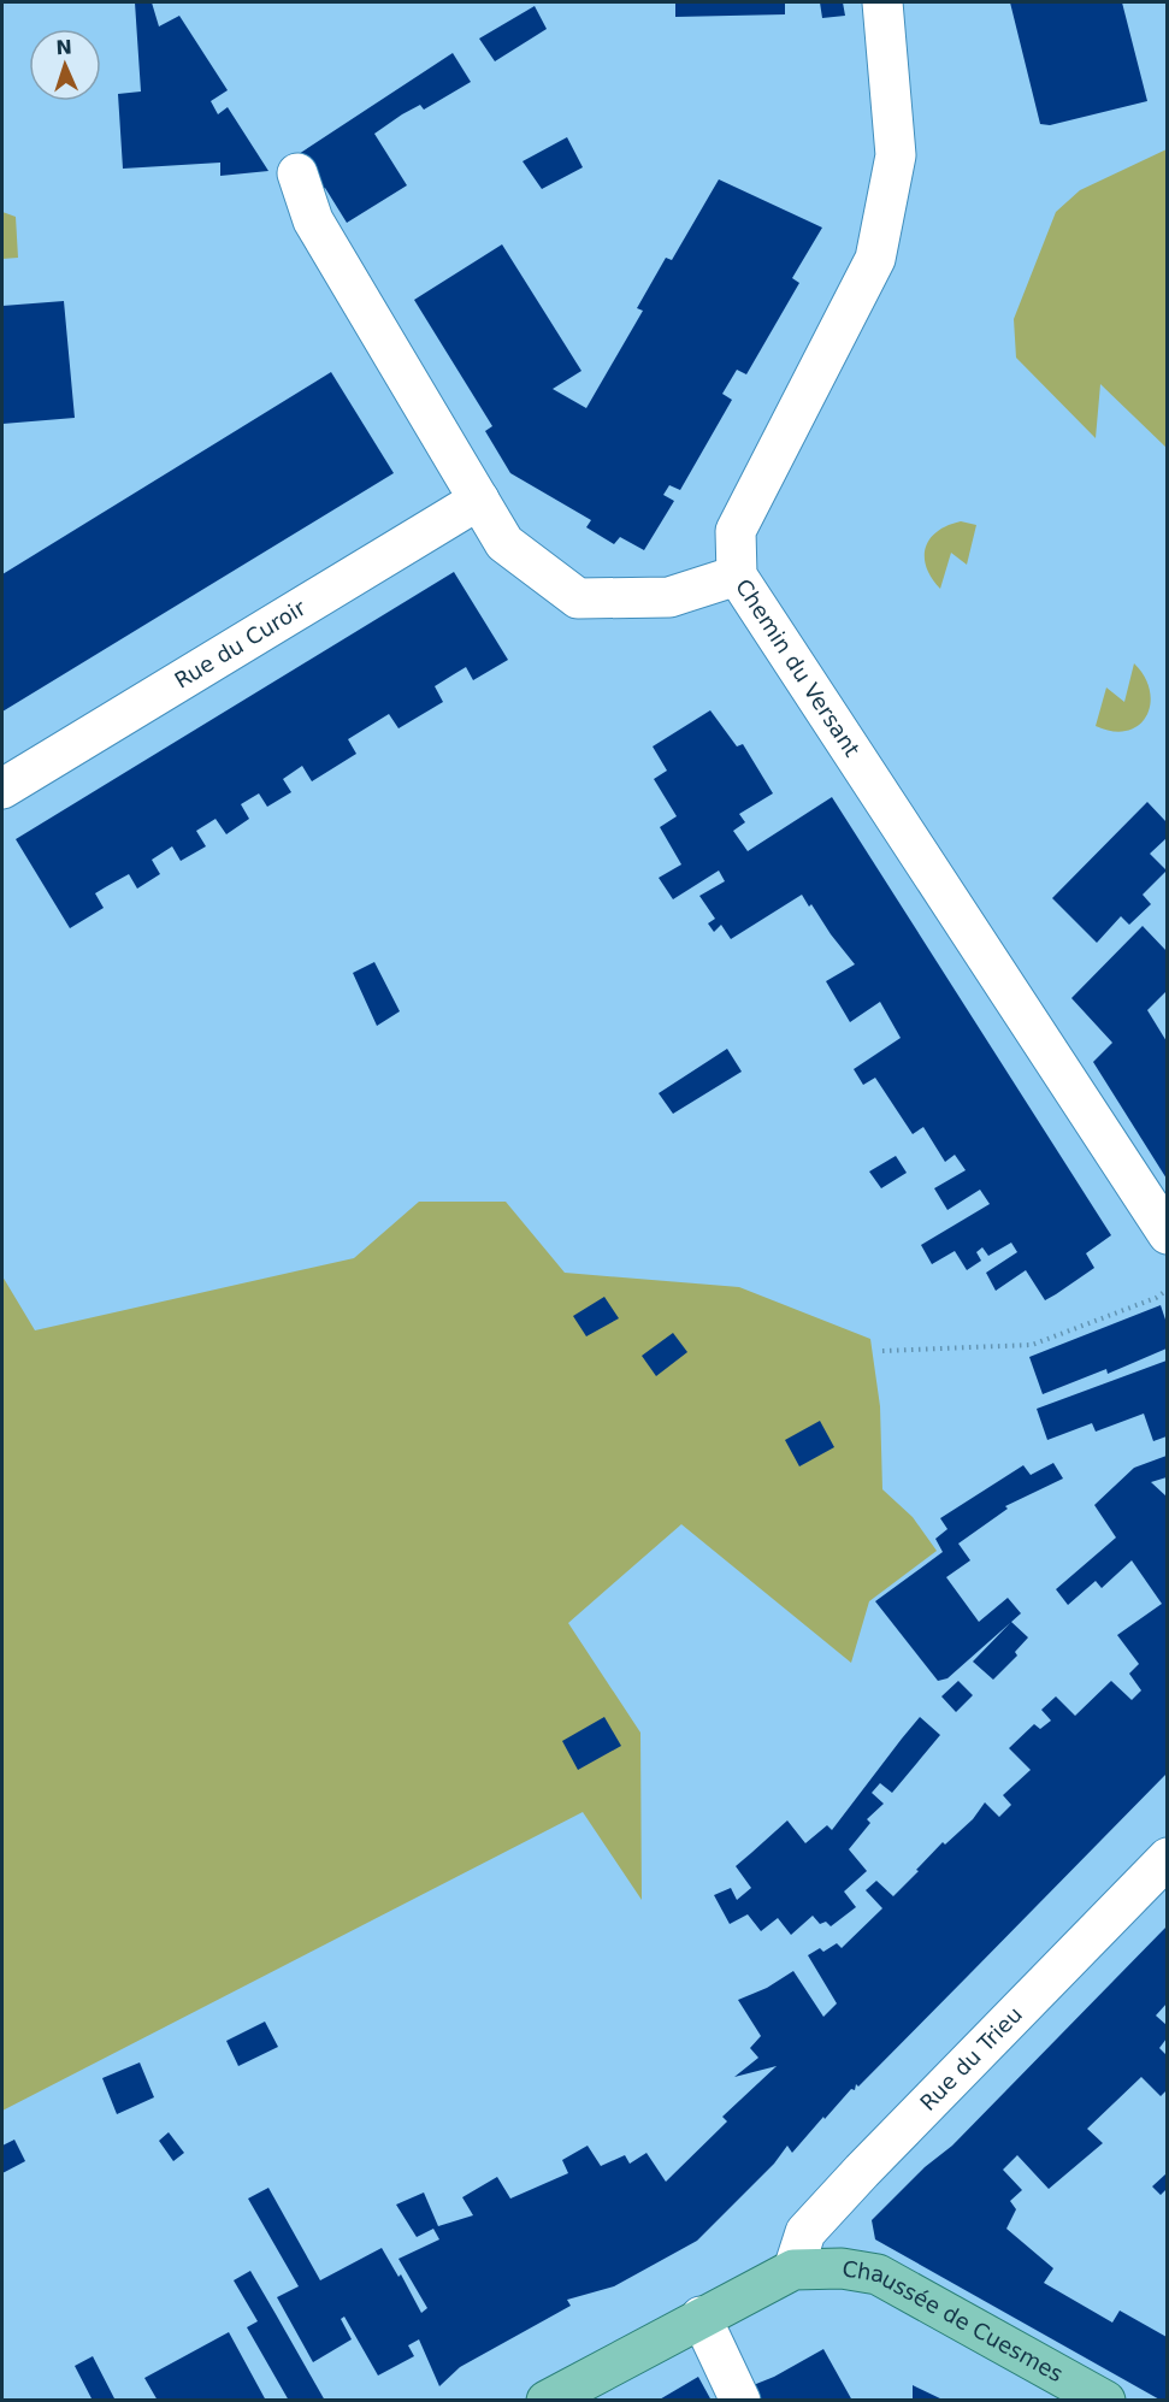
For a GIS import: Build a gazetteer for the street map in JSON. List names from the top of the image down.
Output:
{
  "streets": {
    "main road": ["Chaussée de Cuesmes"],
    "street": ["Rue du Curoir", "Chemin du Versant", "Rue du Trieu"]
  },
  "crossings": [
    ["Rue du Trieu", "Chaussée de Cuesmes"]
  ],
  "north": "top"
}
